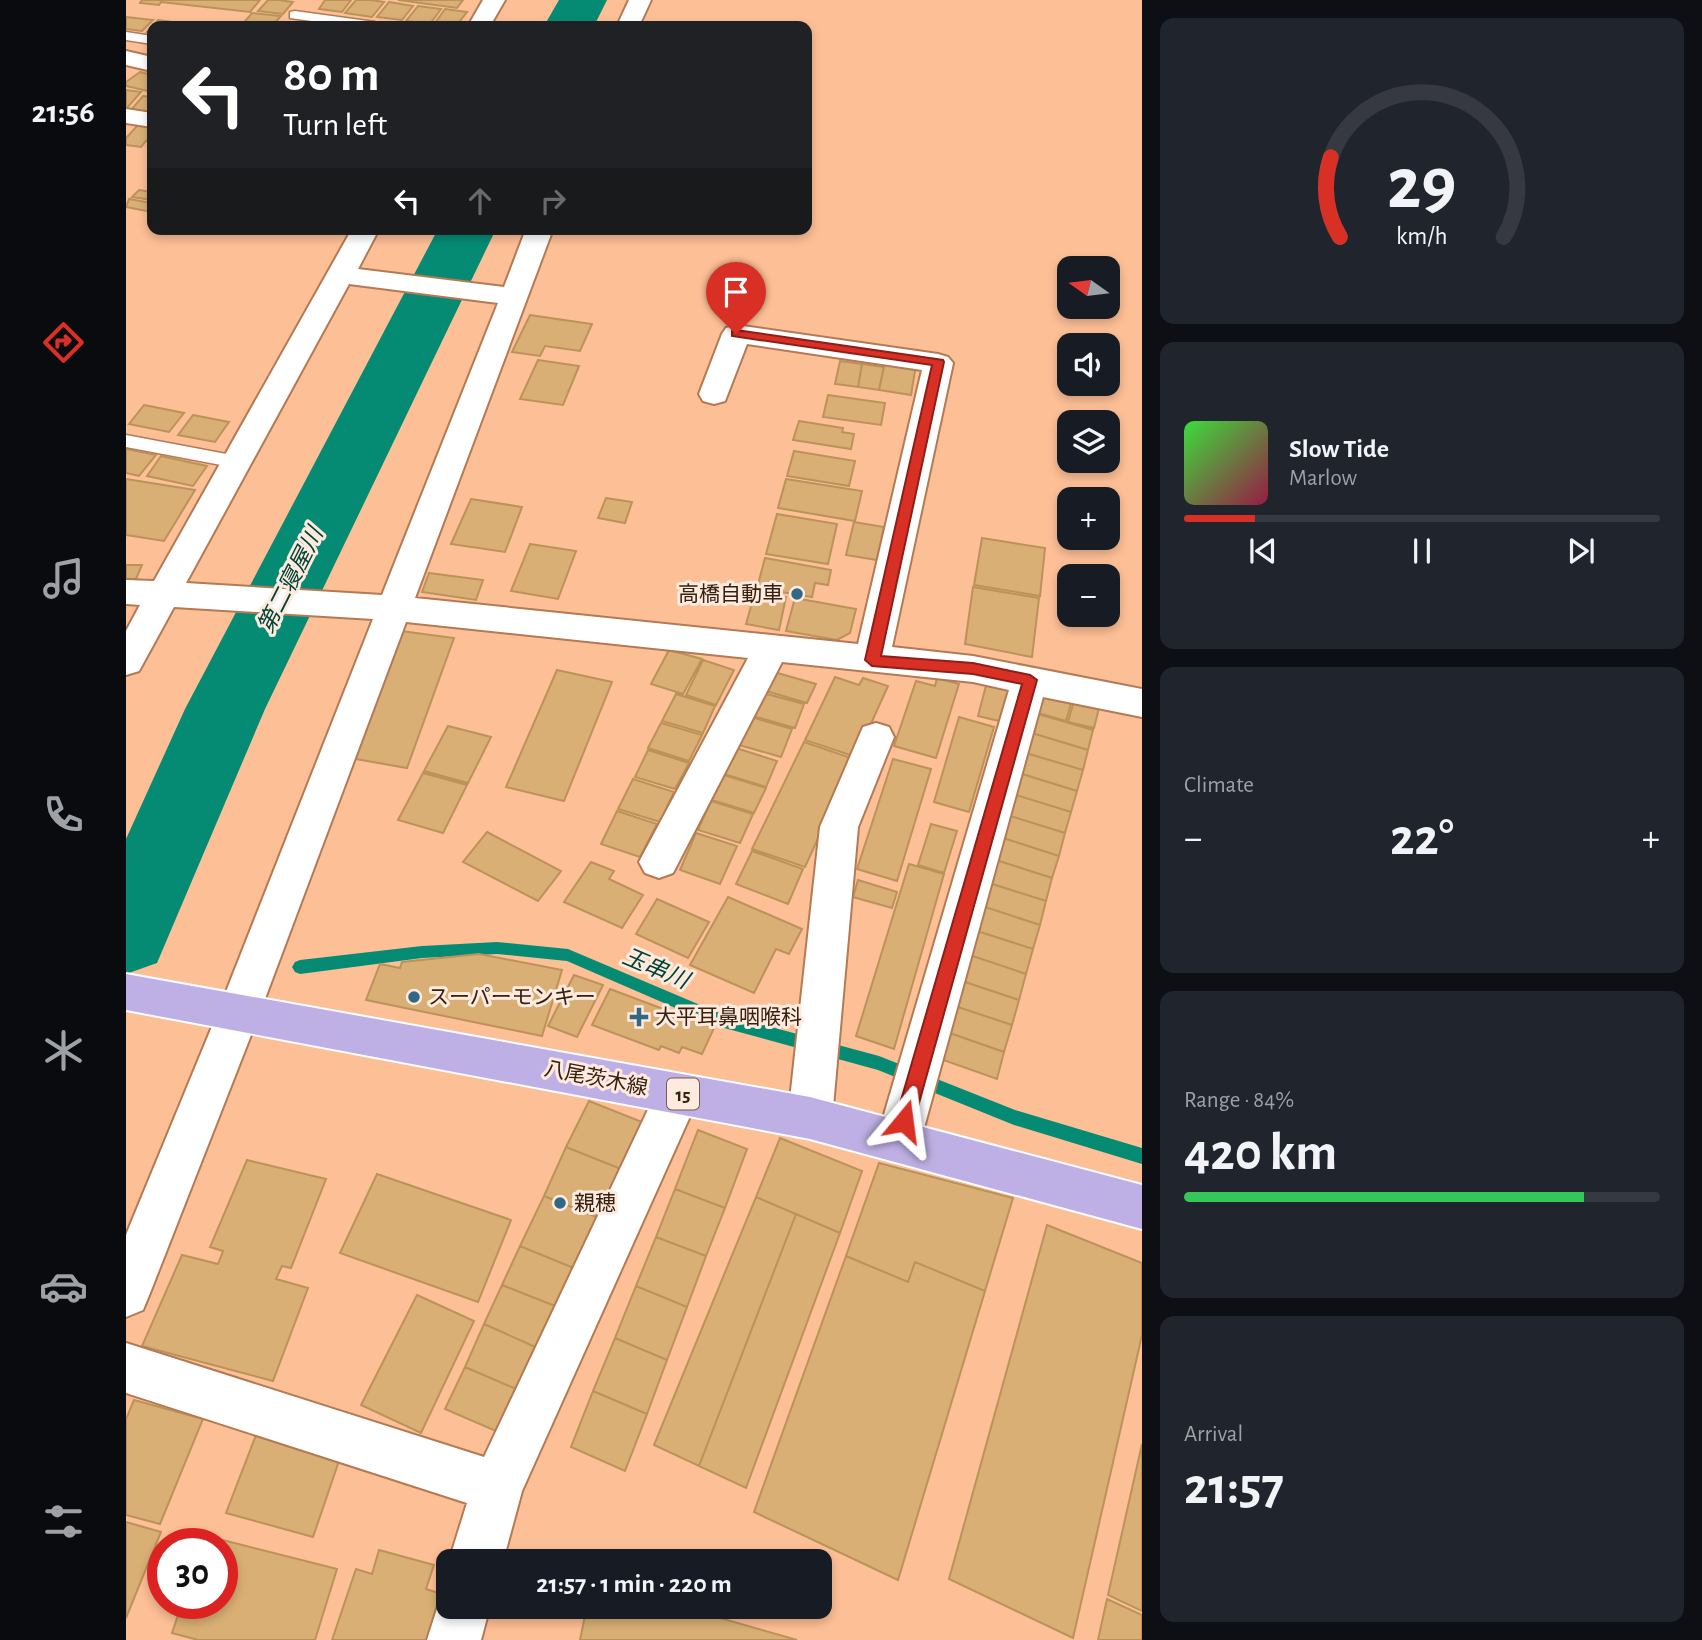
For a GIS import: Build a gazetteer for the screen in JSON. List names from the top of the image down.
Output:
{
  "streets": {
    "main road": ["八尾茨木線", "15"]
  },
  "water": ["第二寝屋川", "玉串川"],
  "places": {
    "other": ["高橋自動車", "スーパーモンキー", "親穂"],
    "health": ["大平耳鼻咽喉科"]
  },
  "north": "left",
  "page": {
    "tabs": "21:56",
    "turn": ["80 m", "Turn left"],
    "map_buttons": ["+", "−"],
    "song": ["Slow Tide", "Marlow"],
    "tile": [
      "Climate",
      ["Range · 84%", "420 km"],
      ["Arrival", "21:57"]
    ],
    "heat": ["−", "22°", "+"],
    "limit": "30",
    "trip": "21:57 · 1 min · 220 m",
    "gauge": ["29", "km/h"]
  }
}
